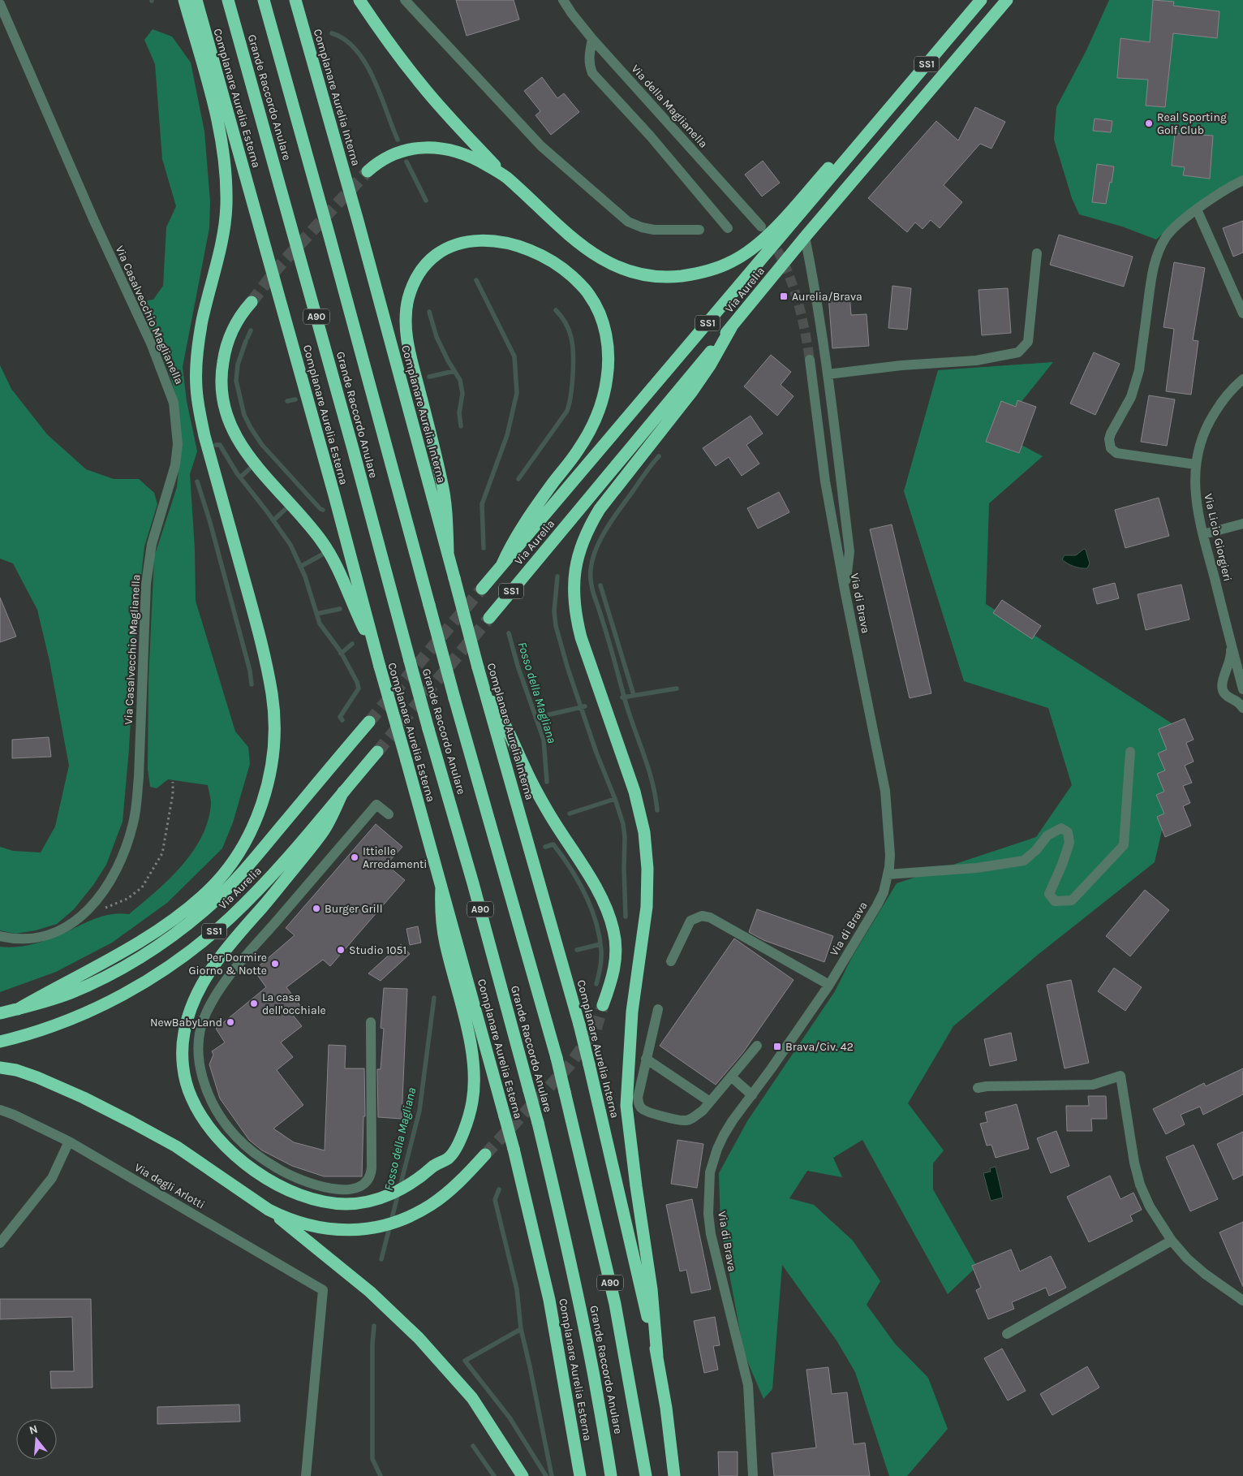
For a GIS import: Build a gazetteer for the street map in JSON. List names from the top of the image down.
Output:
{
  "streets": {
    "highway": [
      "SS1",
      "Grande Raccordo Anulare",
      "Complanare Aurelia Interna",
      "Complanare Aurelia Esterna",
      "Via Aurelia",
      "A90"
    ],
    "street": [
      "Via della Maglianella",
      "Via Casalvecchio Maglianella",
      "Via Licio Giorgieri",
      "Via di Brava",
      "Via degli Arlotti"
    ]
  },
  "water": ["Fosso della Magliana"],
  "places": {
    "other": [
      "Real Sporting Golf Club",
      "Ittielle Arredamenti",
      "Burger Grill",
      "Studio 1051",
      "Per Dormire Giorno & Notte",
      "La casa dell'occhiale",
      "NewBabyLand"
    ],
    "transit": ["Aurelia/Brava", "Brava/Civ. 42"]
  },
  "north": "top"
}
